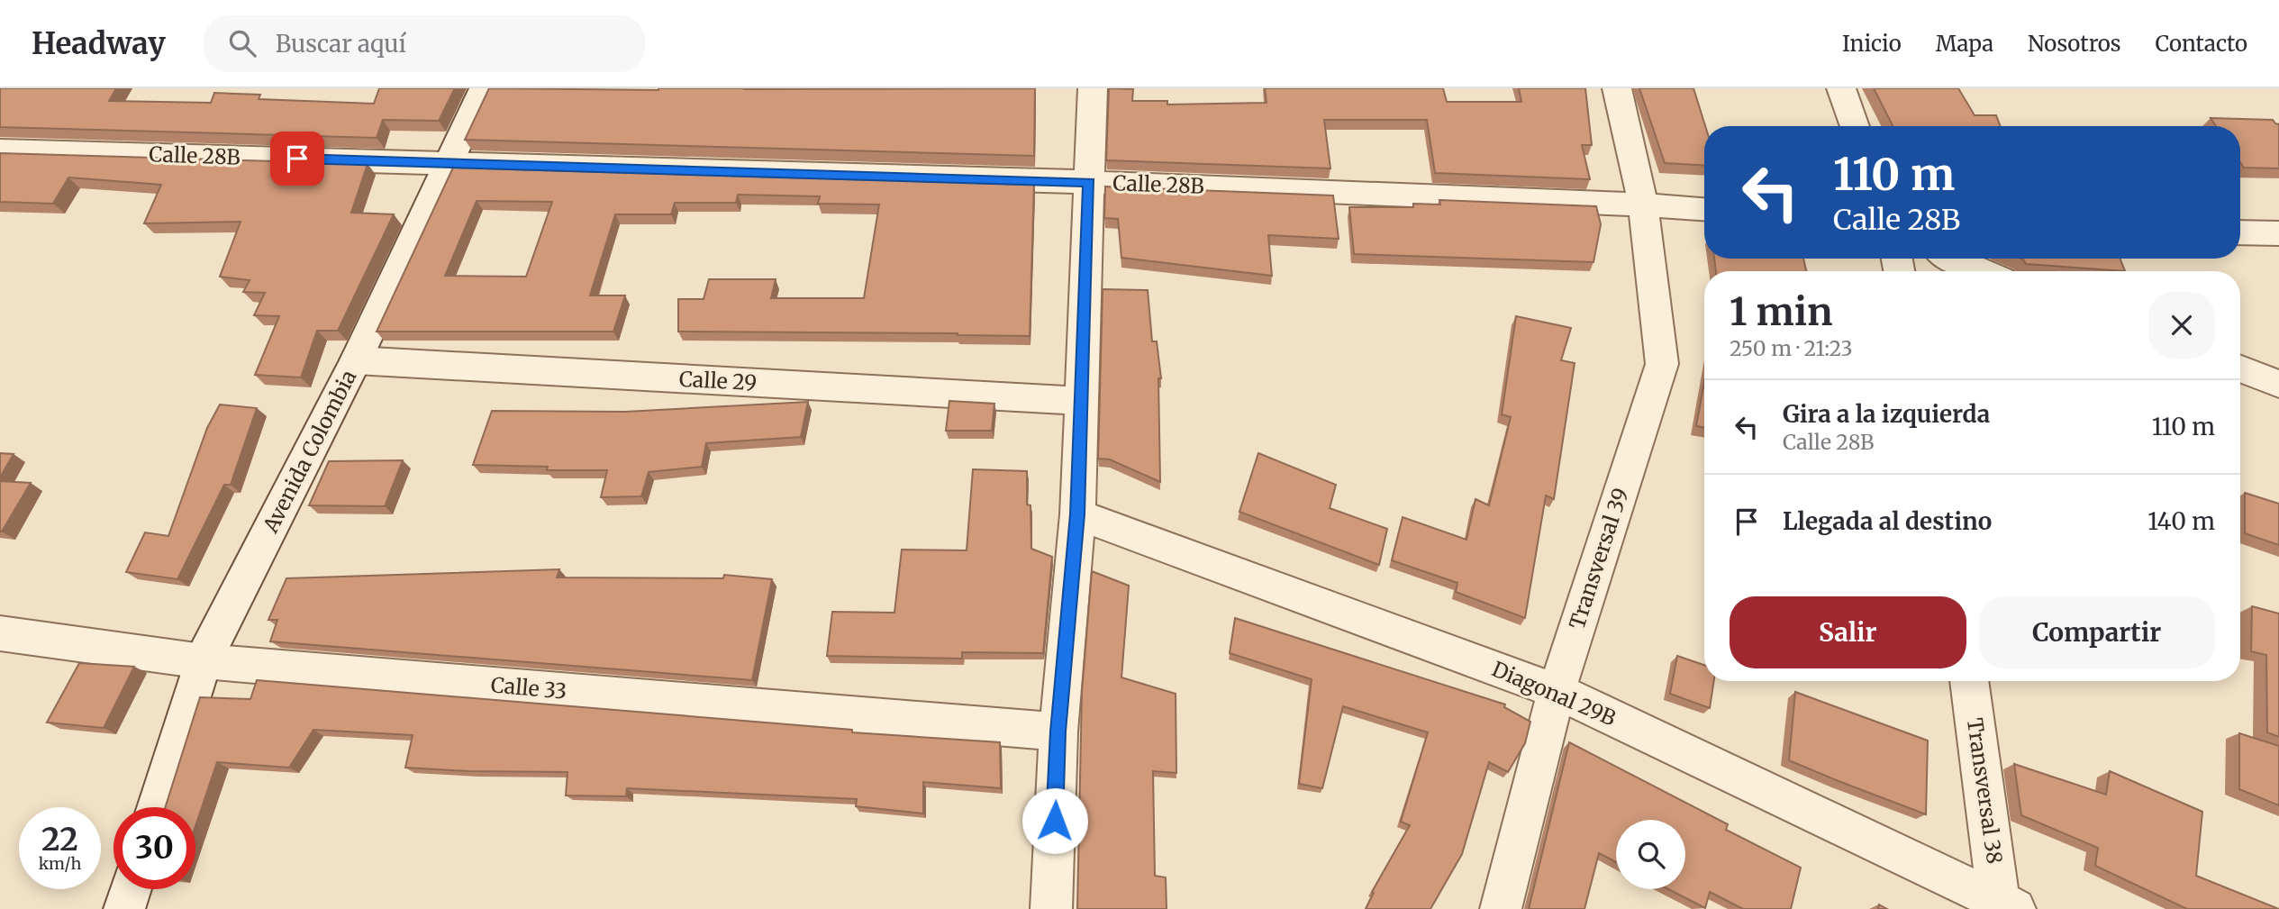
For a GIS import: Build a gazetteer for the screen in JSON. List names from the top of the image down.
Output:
{
  "streets": {
    "street": [
      "Calle 28B",
      "Calle 29",
      "Avenida Colombia",
      "Transversal 39",
      "Calle 33",
      "Diagonal 29B",
      "Transversal 38"
    ]
  },
  "crossings": [
    ["Calle 28B", "Avenida Colombia"],
    ["Calle 28B", "Transversal 39"],
    ["Calle 29", "Avenida Colombia"],
    ["Avenida Colombia", "Calle 33"],
    ["Transversal 39", "Diagonal 29B"],
    ["Diagonal 29B", "Transversal 38"]
  ],
  "page": {
    "header": "Headway",
    "search": "Buscar aquí",
    "nav": [
      "Inicio",
      "Mapa",
      "Nosotros",
      "Contacto"
    ],
    "turn": ["110 m", "Calle 28B"],
    "heading": ["1 min", "250 m · 21:23"],
    "list": [
      {
        "name": "Gira a la izquierda",
        "note": "Calle 28B",
        "value": "110 m"
      },
      {
        "name": "Llegada al destino",
        "value": "140 m"
      }
    ],
    "buttons": ["Salir", "Compartir"],
    "speed": "22 km/h",
    "limit": "30"
  }
}
